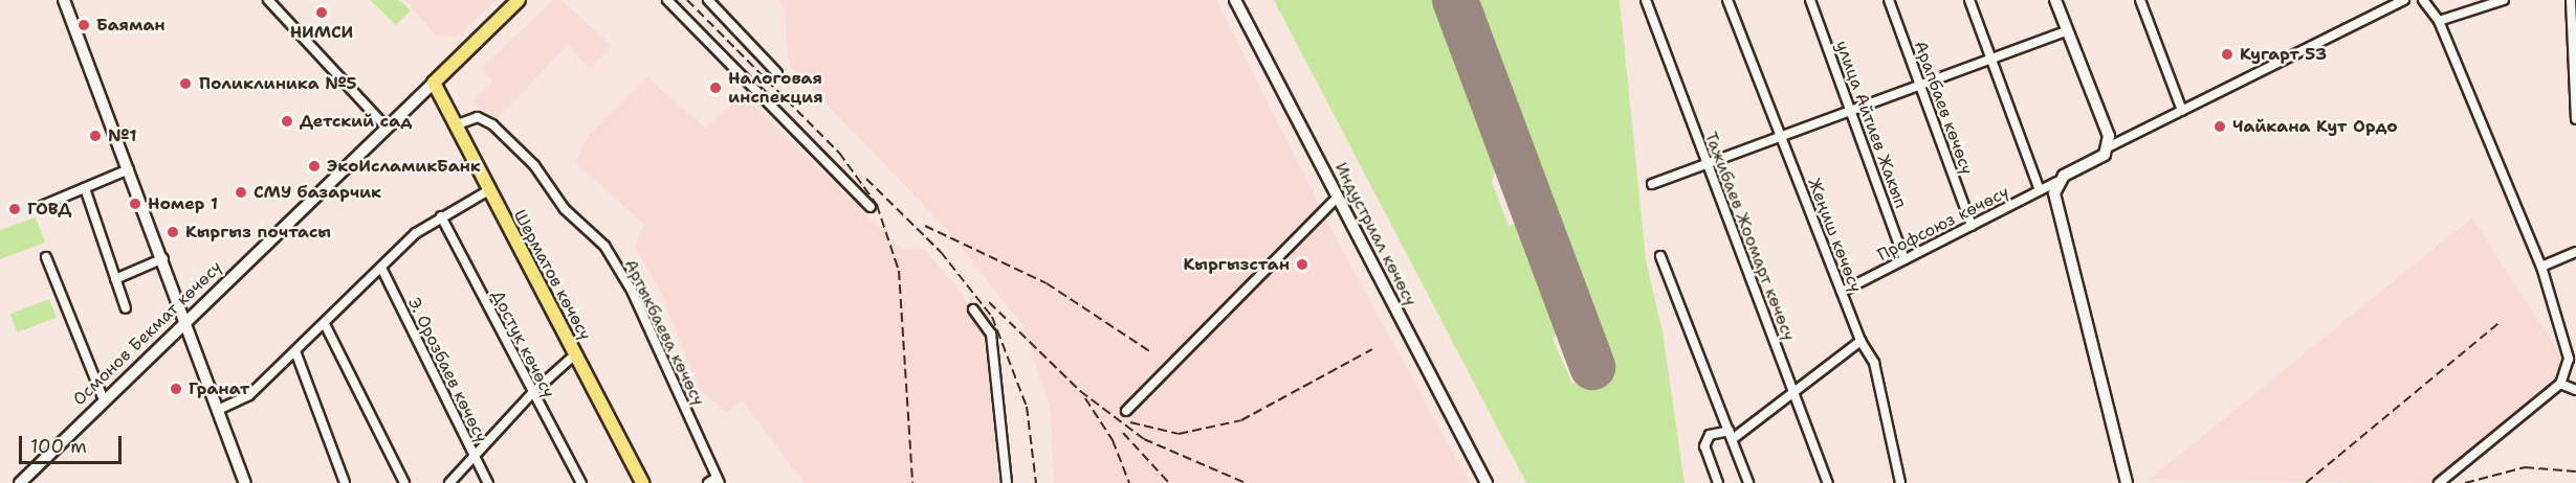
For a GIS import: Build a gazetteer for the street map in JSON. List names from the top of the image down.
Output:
{
  "streets": {
    "main road": ["Индустриал көчөсү", "Шерматов көчөсү", "Осмонов Бекмат көчөсү"],
    "street": [
      "Арапбаев көчөсү",
      "улица Айтиев Жакып",
      "Профсоюз көчөсү",
      "Жеңиш көчөсү",
      "Тажибаев Жоомарт көчөсү",
      "Артыкбаева көчөсү",
      "Достук көчөсү",
      "Э. Орозбаев көчөсү"
    ]
  },
  "crossings": [
    ["Арапбаев көчөсү", "Профсоюз көчөсү"],
    ["улица Айтиев Жакып", "Профсоюз көчөсү"],
    ["Профсоюз көчөсү", "Жеңиш көчөсү"],
    ["Шерматов көчөсү", "Артыкбаева көчөсү"],
    ["Шерматов көчөсү", "Осмонов Бекмат көчөсү"]
  ],
  "places": [
    "НИМСИ",
    "Баяман",
    "Кугарт 53",
    "Поликлиника №5",
    "Налоговая инспекция",
    "Детский сад",
    "Чайкана Кут Ордо",
    "№1",
    "ЭкоИсламикБанк",
    "СМУ базарчик",
    "Номер 1",
    "ГОВД",
    "Кыргыз почтасы",
    "Кыргызстан",
    "Гранат"
  ],
  "scale_bar": "100 m"
}
